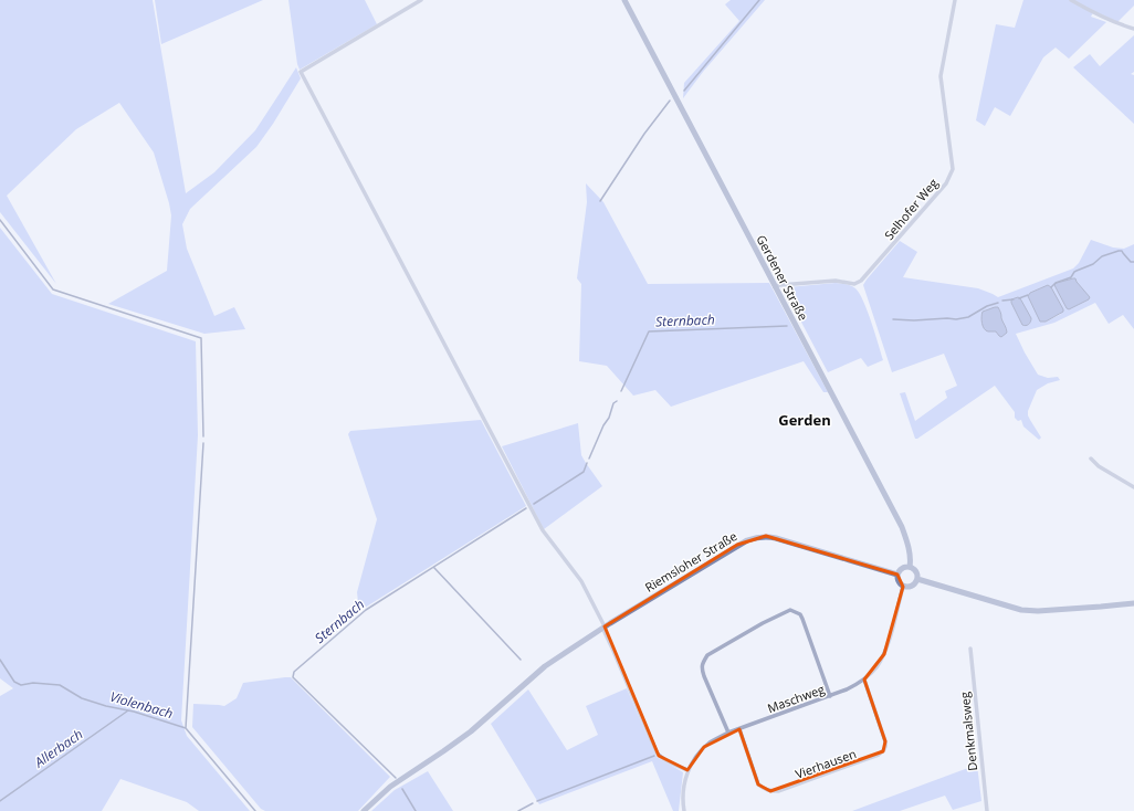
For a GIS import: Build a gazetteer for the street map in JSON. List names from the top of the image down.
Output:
{
  "streets": {
    "main road": ["Gerdener Straße", "Riemsloher Straße"],
    "street": [
      "Selhofer Weg",
      "Maschweg",
      "Denkmalsweg",
      "Vierhausen"
    ]
  },
  "crossings": [
    ["Selhofer Weg", "Gerdener Straße"],
    ["Gerdener Straße", "Riemsloher Straße"],
    ["Gerdener Straße", "Maschweg"],
    ["Riemsloher Straße", "Maschweg"],
    ["Maschweg", "Vierhausen"]
  ],
  "districts": ["Gerden"],
  "water": ["Sternbach", "Violenbach", "Allerbach"]
}
